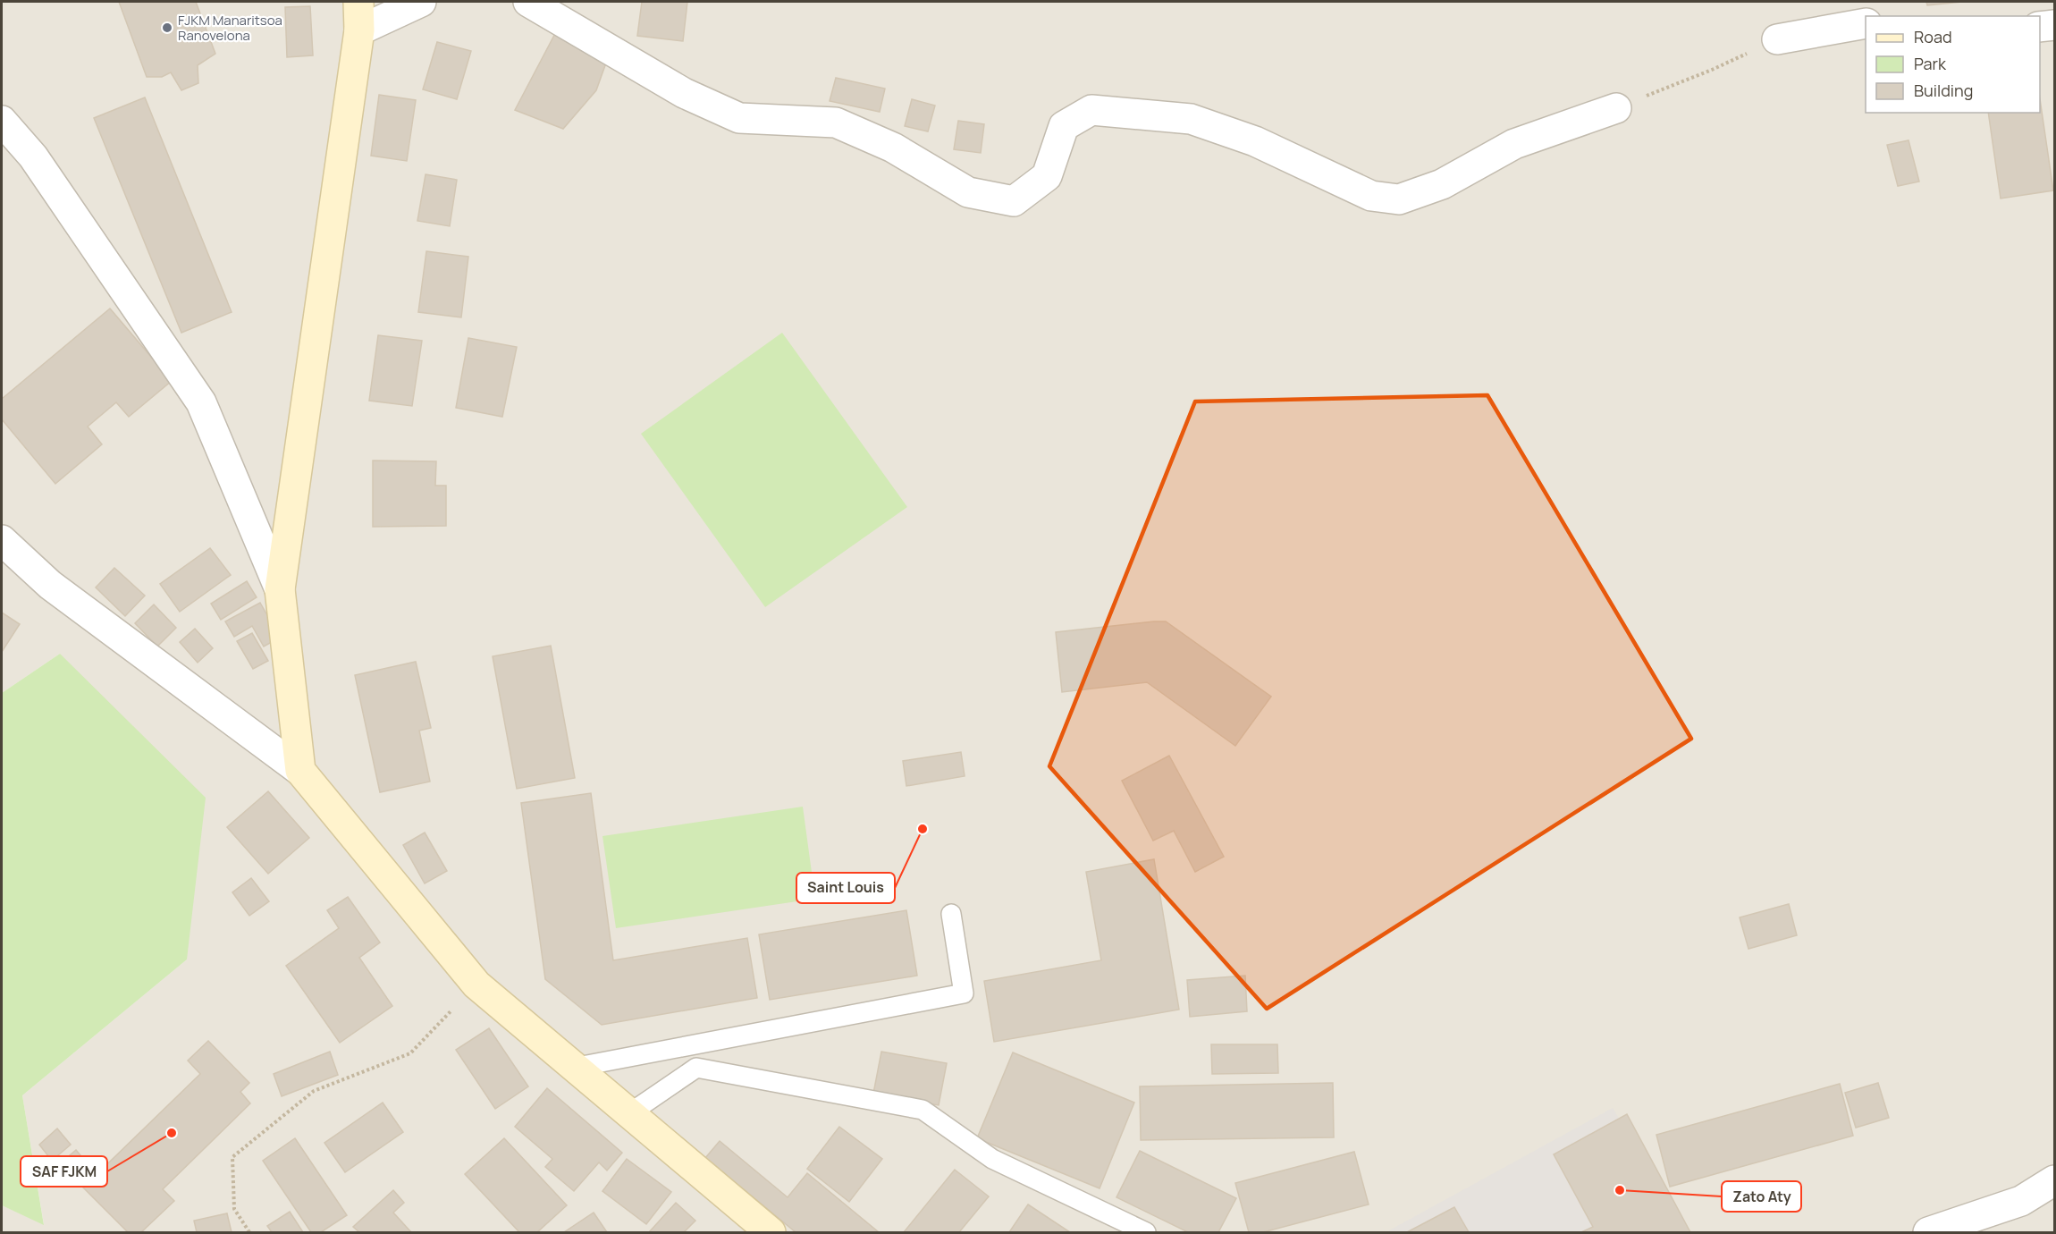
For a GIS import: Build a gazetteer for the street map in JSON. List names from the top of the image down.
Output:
{
  "places": [
    "FJKM Manaritsoa Ranovelona",
    "Saint Louis",
    "SAF FJKM",
    "Zato Aty"
  ],
  "legend": ["Road", "Park", "Building"]
}
